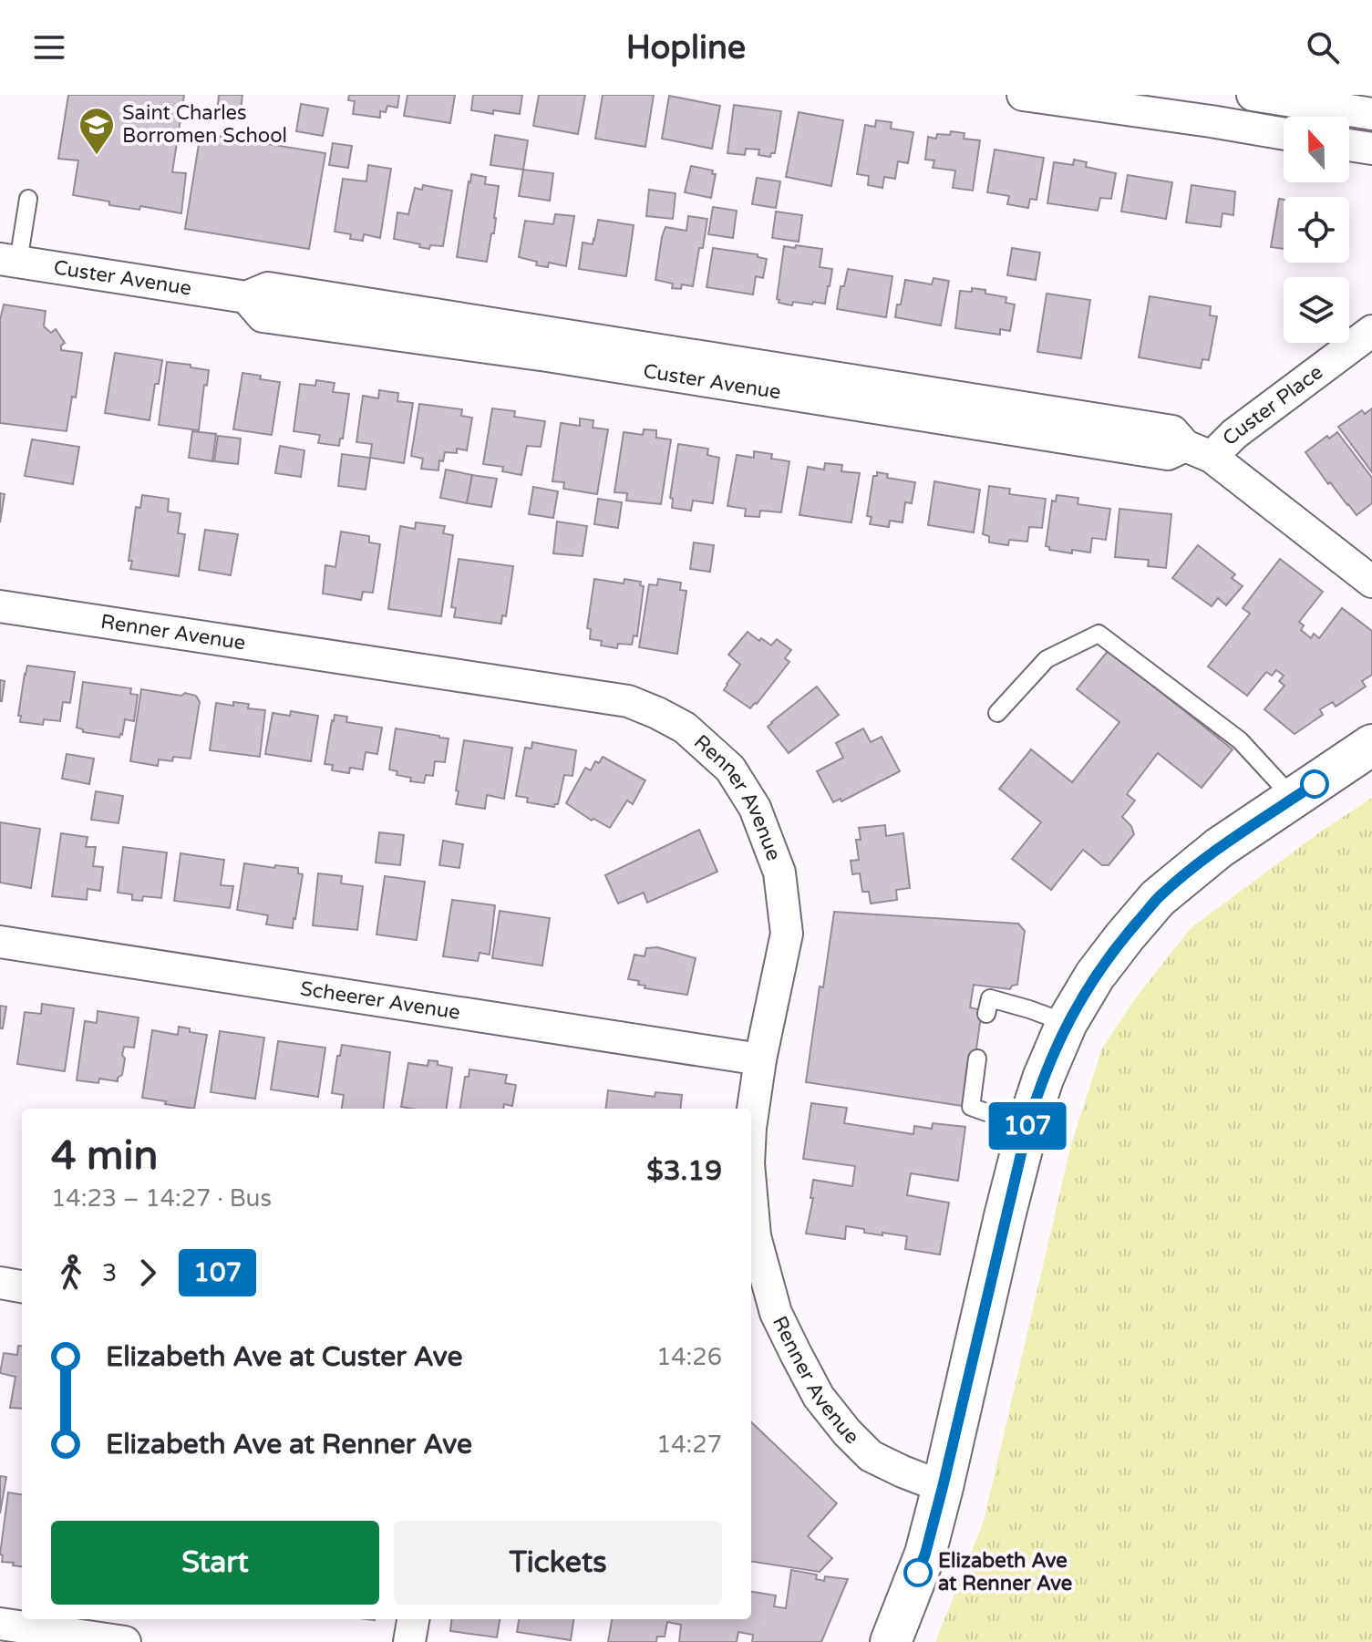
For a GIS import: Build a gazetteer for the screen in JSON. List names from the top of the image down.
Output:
{
  "streets": {
    "street": [
      "Custer Avenue",
      "Custer Place",
      "Renner Avenue",
      "Scheerer Avenue"
    ]
  },
  "crossings": [
    ["Custer Avenue", "Custer Place"],
    ["Renner Avenue", "Scheerer Avenue"]
  ],
  "places": {
    "school or university": ["Saint Charles Borromen School"],
    "other": ["Elizabeth Ave at Renner Ave"]
  },
  "lines": ["bus line 107"],
  "north": "top",
  "page": {
    "header": "Hopline",
    "on_map": "107",
    "heading": ["4 min", "14:23 – 14:27 · Bus", "$3.19"],
    "legs": ["3", "107"],
    "list": [
      {
        "name": "Elizabeth Ave at Custer Ave",
        "value": "14:26"
      },
      {
        "name": "Elizabeth Ave at Renner Ave",
        "value": "14:27"
      }
    ],
    "buttons": ["Start", "Tickets"]
  }
}
